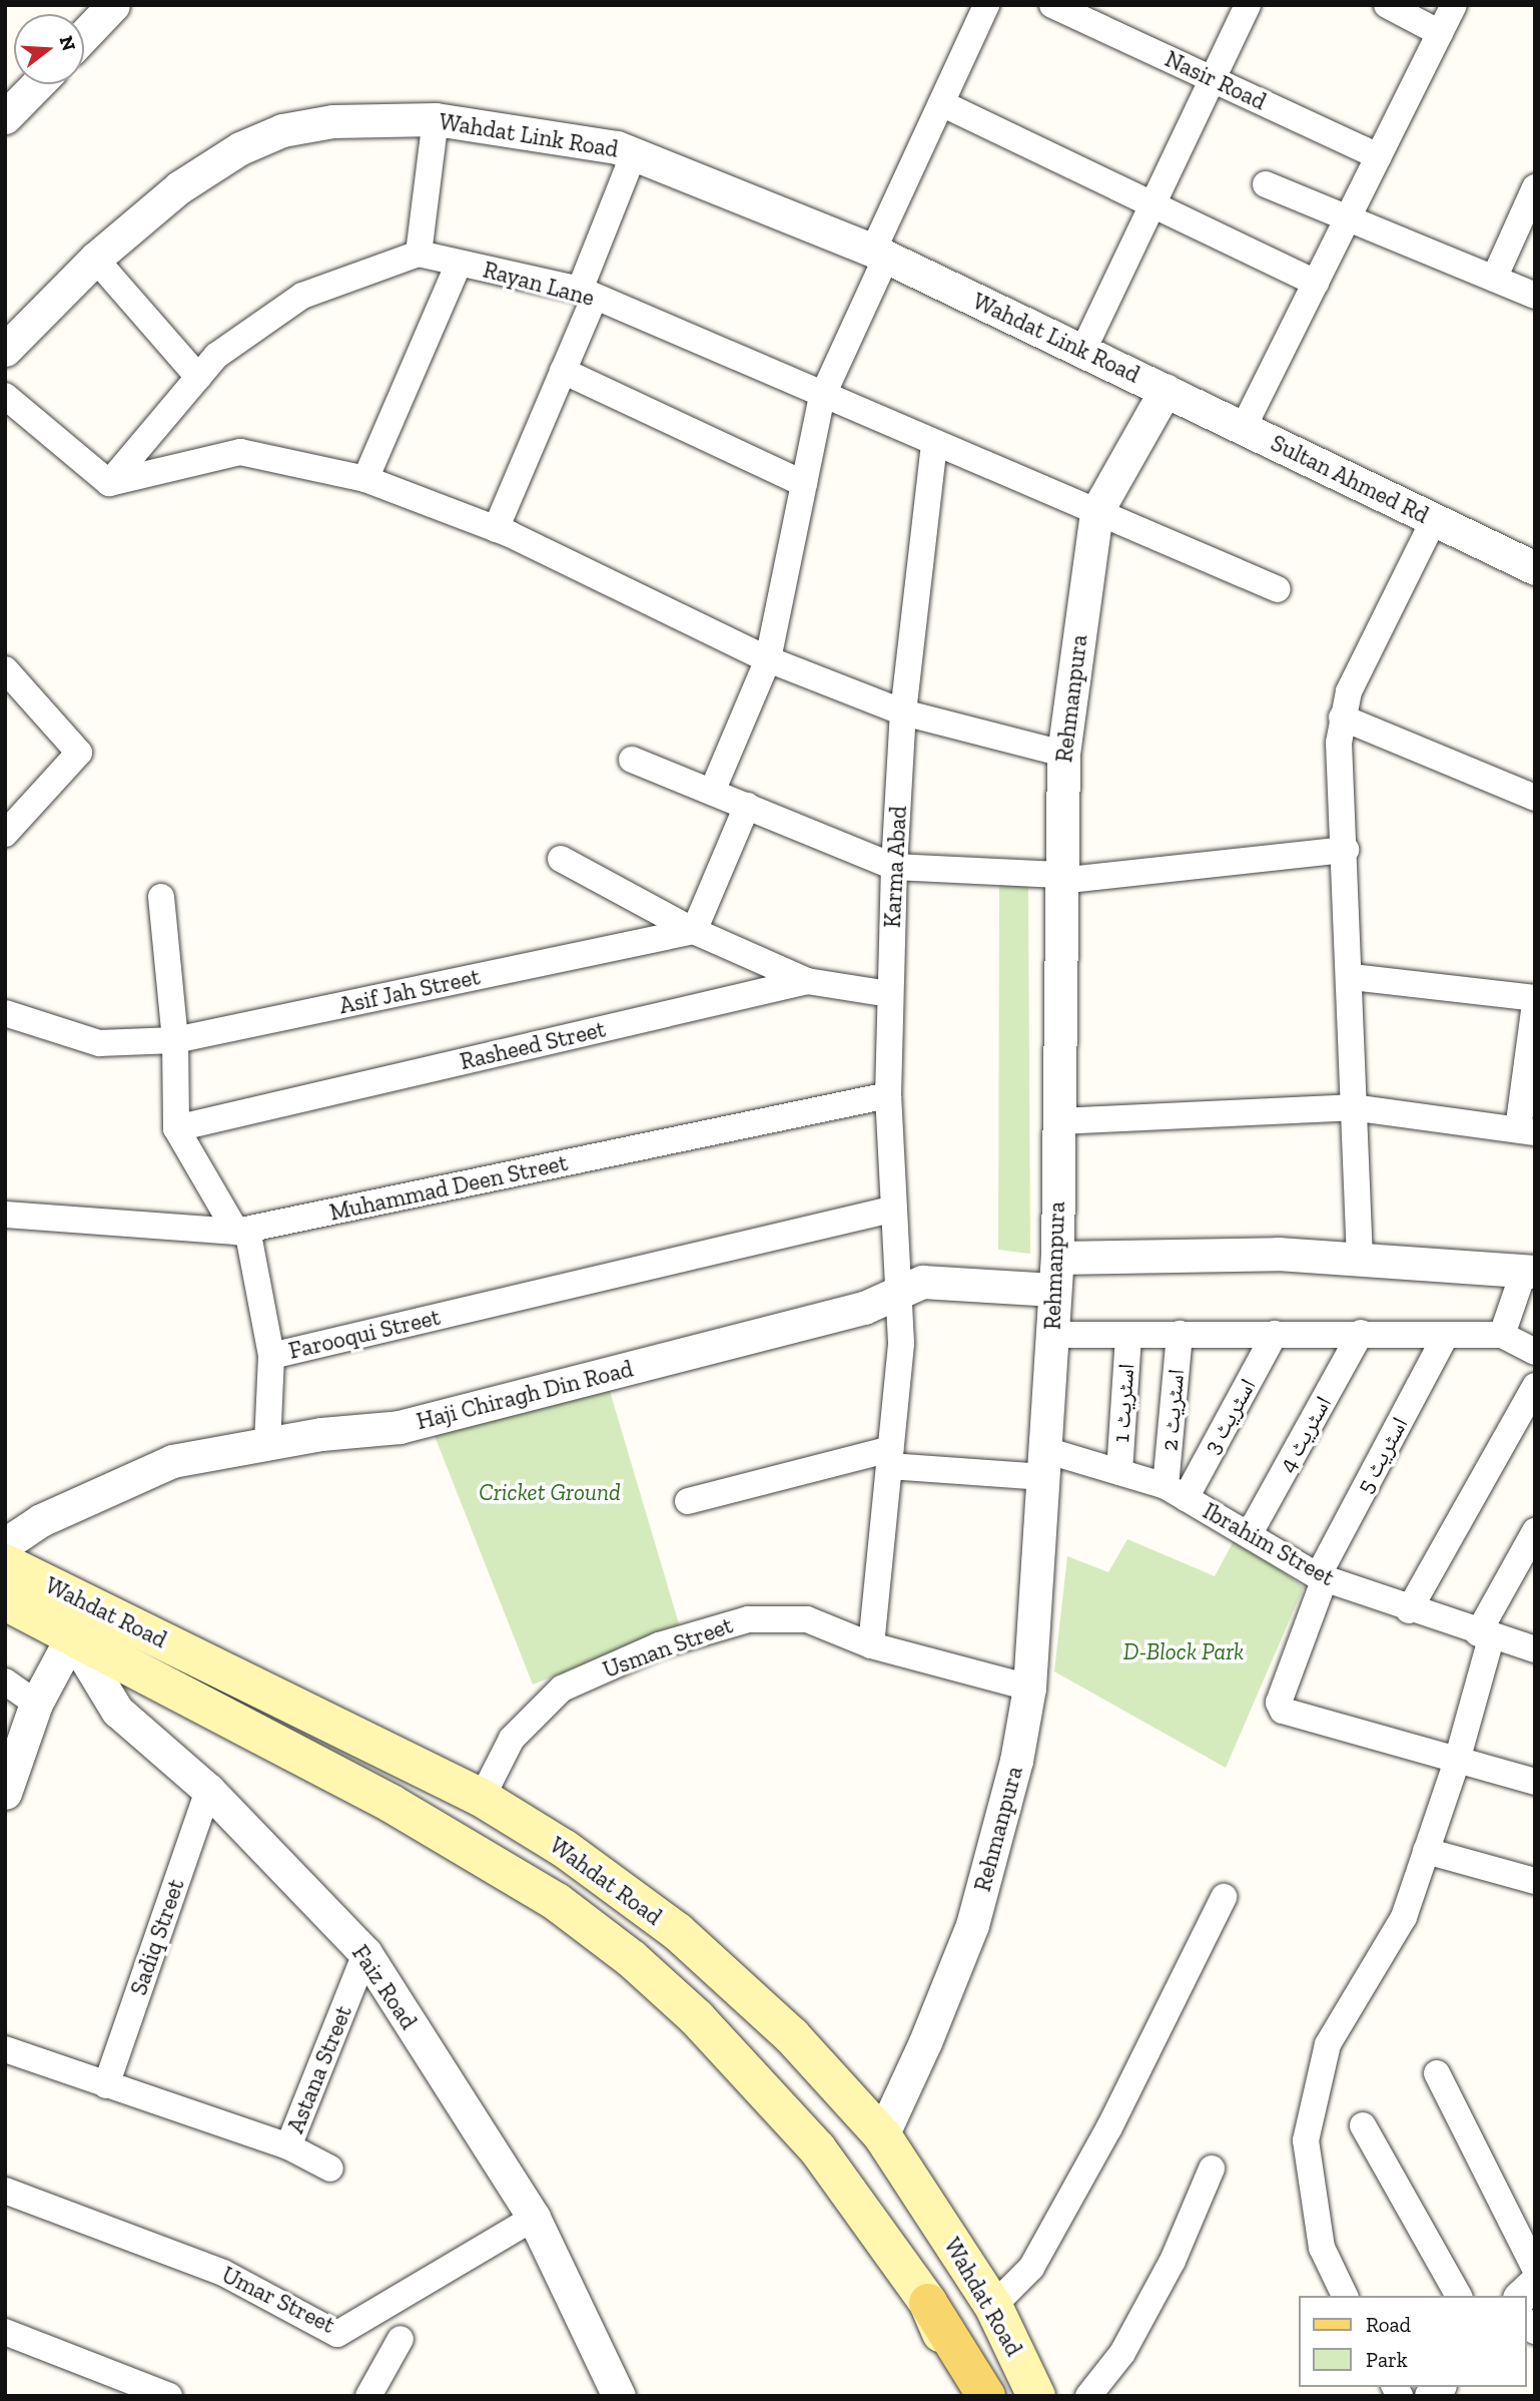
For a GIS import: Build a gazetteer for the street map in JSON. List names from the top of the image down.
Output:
{
  "streets": {
    "main road": ["Wahdat Road"],
    "street": [
      "Nasir Road",
      "Wahdat Link Road",
      "Rayan Lane",
      "Sultan Ahmed Rd",
      "Rehmanpura",
      "Karma Abad",
      "Asif Jah Street",
      "Rasheed Street",
      "Muhammad Deen Street",
      "Farooqui Street",
      "Haji Chiragh Din Road",
      "اسٹریٹ 1",
      "اسٹریٹ 2",
      "اسٹریٹ 3",
      "اسٹریٹ 4",
      "اسٹریٹ 5",
      "Ibrahim Street",
      "Usman Street",
      "Sadiq Street",
      "Faiz Road",
      "Astana Street",
      "Umar Street"
    ]
  },
  "crossings": [
    ["Wahdat Link Road", "Sultan Ahmed Rd"],
    ["Wahdat Link Road", "Rehmanpura"],
    ["Rayan Lane", "Rehmanpura"],
    ["Rayan Lane", "Karma Abad"],
    ["Sultan Ahmed Rd", "Rehmanpura"],
    ["Rehmanpura", "Haji Chiragh Din Road"],
    ["Rehmanpura", "Ibrahim Street"],
    ["Rehmanpura", "Wahdat Road"],
    ["Rehmanpura", "Usman Street"],
    ["Karma Abad", "Rasheed Street"],
    ["Karma Abad", "Muhammad Deen Street"],
    ["Karma Abad", "Farooqui Street"],
    ["Karma Abad", "Haji Chiragh Din Road"],
    ["Karma Abad", "Ibrahim Street"],
    ["Karma Abad", "Usman Street"],
    ["Asif Jah Street", "Farooqui Street"],
    ["Rasheed Street", "Farooqui Street"],
    ["Muhammad Deen Street", "Farooqui Street"],
    ["اسٹریٹ 1", "Ibrahim Street"],
    ["اسٹریٹ 2", "اسٹریٹ 3"],
    ["اسٹریٹ 2", "Ibrahim Street"],
    ["اسٹریٹ 3", "Ibrahim Street"],
    ["اسٹریٹ 4", "Ibrahim Street"],
    ["اسٹریٹ 5", "Ibrahim Street"],
    ["Wahdat Road", "Usman Street"],
    ["Wahdat Road", "Faiz Road"],
    ["Sadiq Street", "Faiz Road"],
    ["Faiz Road", "Astana Street"],
    ["Faiz Road", "Umar Street"]
  ],
  "parks": ["Cricket Ground", "D-Block Park"],
  "legend": ["Road", "Park"],
  "north": "right"
}
